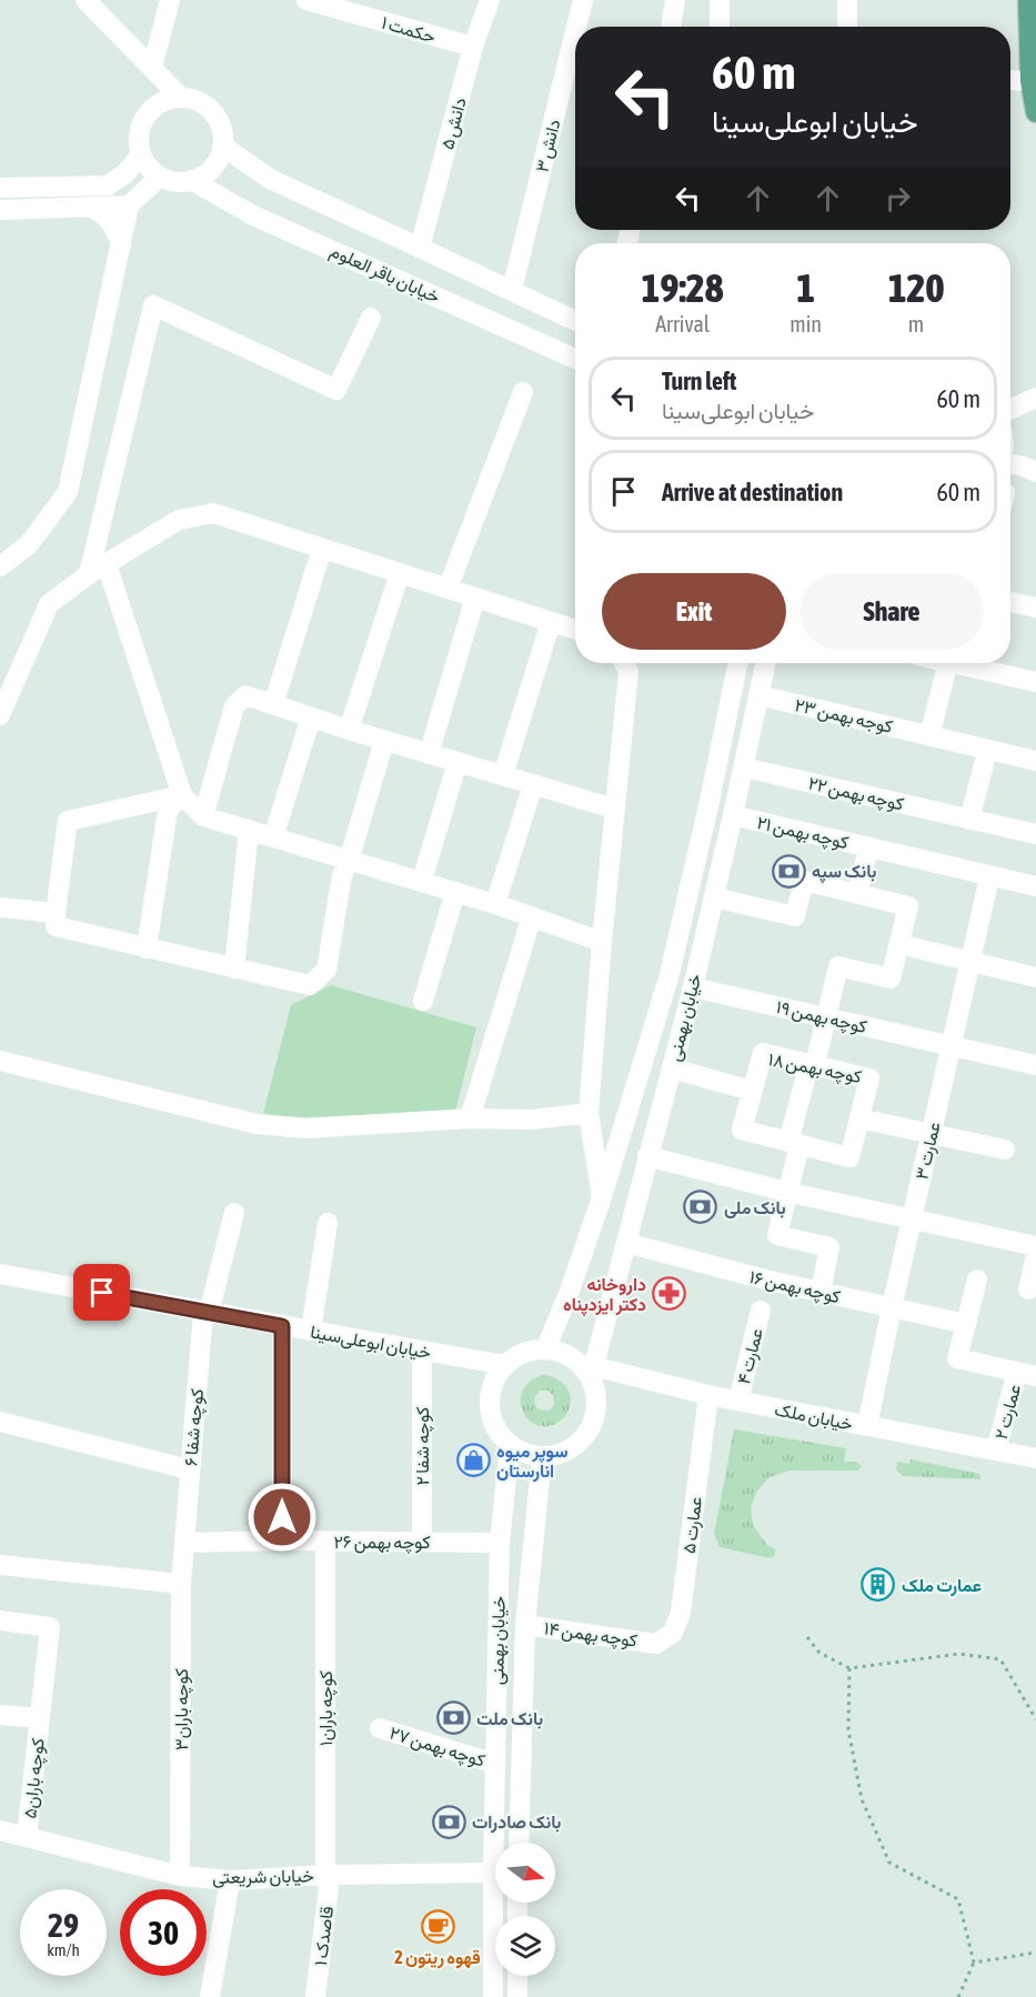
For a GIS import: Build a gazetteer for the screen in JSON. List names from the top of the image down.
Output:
{
  "streets": {
    "street": [
      "حکمت ۱",
      "دانش ۵",
      "دانش ۳",
      "خیابان باقر العلوم",
      "کوجه بهمن ۲۳",
      "کوچه بهمن ۲۲",
      "کوچه بهمن ۲۱",
      "کوچه بهمن ۱۹",
      "خیابان بهمنی",
      "کوچه بهمن ۱۸",
      "عمارت ۳",
      "کوچه بهمن ۱۶",
      "خیابان ابوعلی‌سینا",
      "عمارت ۴",
      "عمارت ۲",
      "خیابان ملک",
      "کوچه شفا ۶",
      "کوچه شفا ۲",
      "عمارت ۵",
      "کوچه بهمن ۲۶",
      "کوچه بهمن ۱۴",
      "کوچه باران۱",
      "کوچه باران۳",
      "کوچه بهمن ۲۷",
      "کوچه باران۵",
      "خیابان شریعتی",
      "قاصدک ۱"
    ]
  },
  "crossings": [
    ["حکمت ۱", "دانش ۵"],
    ["دانش ۵", "خیابان باقر العلوم"],
    ["دانش ۳", "خیابان باقر العلوم"],
    ["کوجه بهمن ۲۳", "خیابان بهمنی"],
    ["کوچه بهمن ۲۲", "خیابان بهمنی"],
    ["کوچه بهمن ۲۱", "خیابان بهمنی"],
    ["کوچه بهمن ۲۱", "عمارت ۳"],
    ["کوچه بهمن ۱۹", "خیابان بهمنی"],
    ["کوچه بهمن ۱۹", "عمارت ۳"],
    ["خیابان بهمنی", "کوچه بهمن ۱۸"],
    ["خیابان بهمنی", "کوچه بهمن ۱۶"],
    ["خیابان بهمنی", "خیابان ابوعلی‌سینا"],
    ["خیابان بهمنی", "خیابان ملک"],
    ["خیابان بهمنی", "کوچه بهمن ۲۶"],
    ["خیابان بهمنی", "کوچه بهمن ۱۴"],
    ["خیابان بهمنی", "کوچه بهمن ۲۷"],
    ["خیابان بهمنی", "خیابان شریعتی"],
    ["عمارت ۳", "کوچه بهمن ۱۶"],
    ["عمارت ۳", "خیابان ملک"],
    ["خیابان ابوعلی‌سینا", "خیابان ملک"],
    ["خیابان ابوعلی‌سینا", "کوچه شفا ۶"],
    ["خیابان ابوعلی‌سینا", "کوچه شفا ۲"],
    ["عمارت ۴", "خیابان ملک"],
    ["عمارت ۲", "خیابان ملک"],
    ["خیابان ملک", "عمارت ۵"],
    ["کوچه شفا ۶", "کوچه بهمن ۲۶"],
    ["کوچه شفا ۶", "کوچه باران۳"],
    ["کوچه شفا ۲", "کوچه بهمن ۲۶"],
    ["عمارت ۵", "کوچه بهمن ۱۴"],
    ["کوچه بهمن ۲۶", "کوچه باران۱"],
    ["کوچه بهمن ۲۶", "کوچه باران۳"],
    ["کوچه باران۱", "خیابان شریعتی"],
    ["کوچه باران۱", "قاصدک ۱"],
    ["کوچه باران۳", "خیابان شریعتی"],
    ["کوچه باران۵", "خیابان شریعتی"],
    ["خیابان شریعتی", "قاصدک ۱"]
  ],
  "places": {
    "bank": [
      "بانک سپه",
      "بانک ملی",
      "بانک ملت",
      "بانک صادرات"
    ],
    "pharmacy": ["داروخانه دکتر ایزدپناه"],
    "shop": ["سوپر میوه انارستان"],
    "building": ["عمارت ملک"],
    "cafe": ["قهوه ریتون 2"]
  },
  "north": "right",
  "page": {
    "turn": ["60 m", "خیابان ابوعلی‌سینا"],
    "eta": [
      "19:28",
      "Arrival",
      "1",
      "min",
      "120",
      "m"
    ],
    "list": [
      {
        "name": "Turn left",
        "note": "خیابان ابوعلی‌سینا",
        "value": "60 m"
      },
      {
        "name": "Arrive at destination",
        "value": "60 m"
      }
    ],
    "buttons": ["Exit", "Share"],
    "speed": "29 km/h",
    "limit": "30"
  }
}
